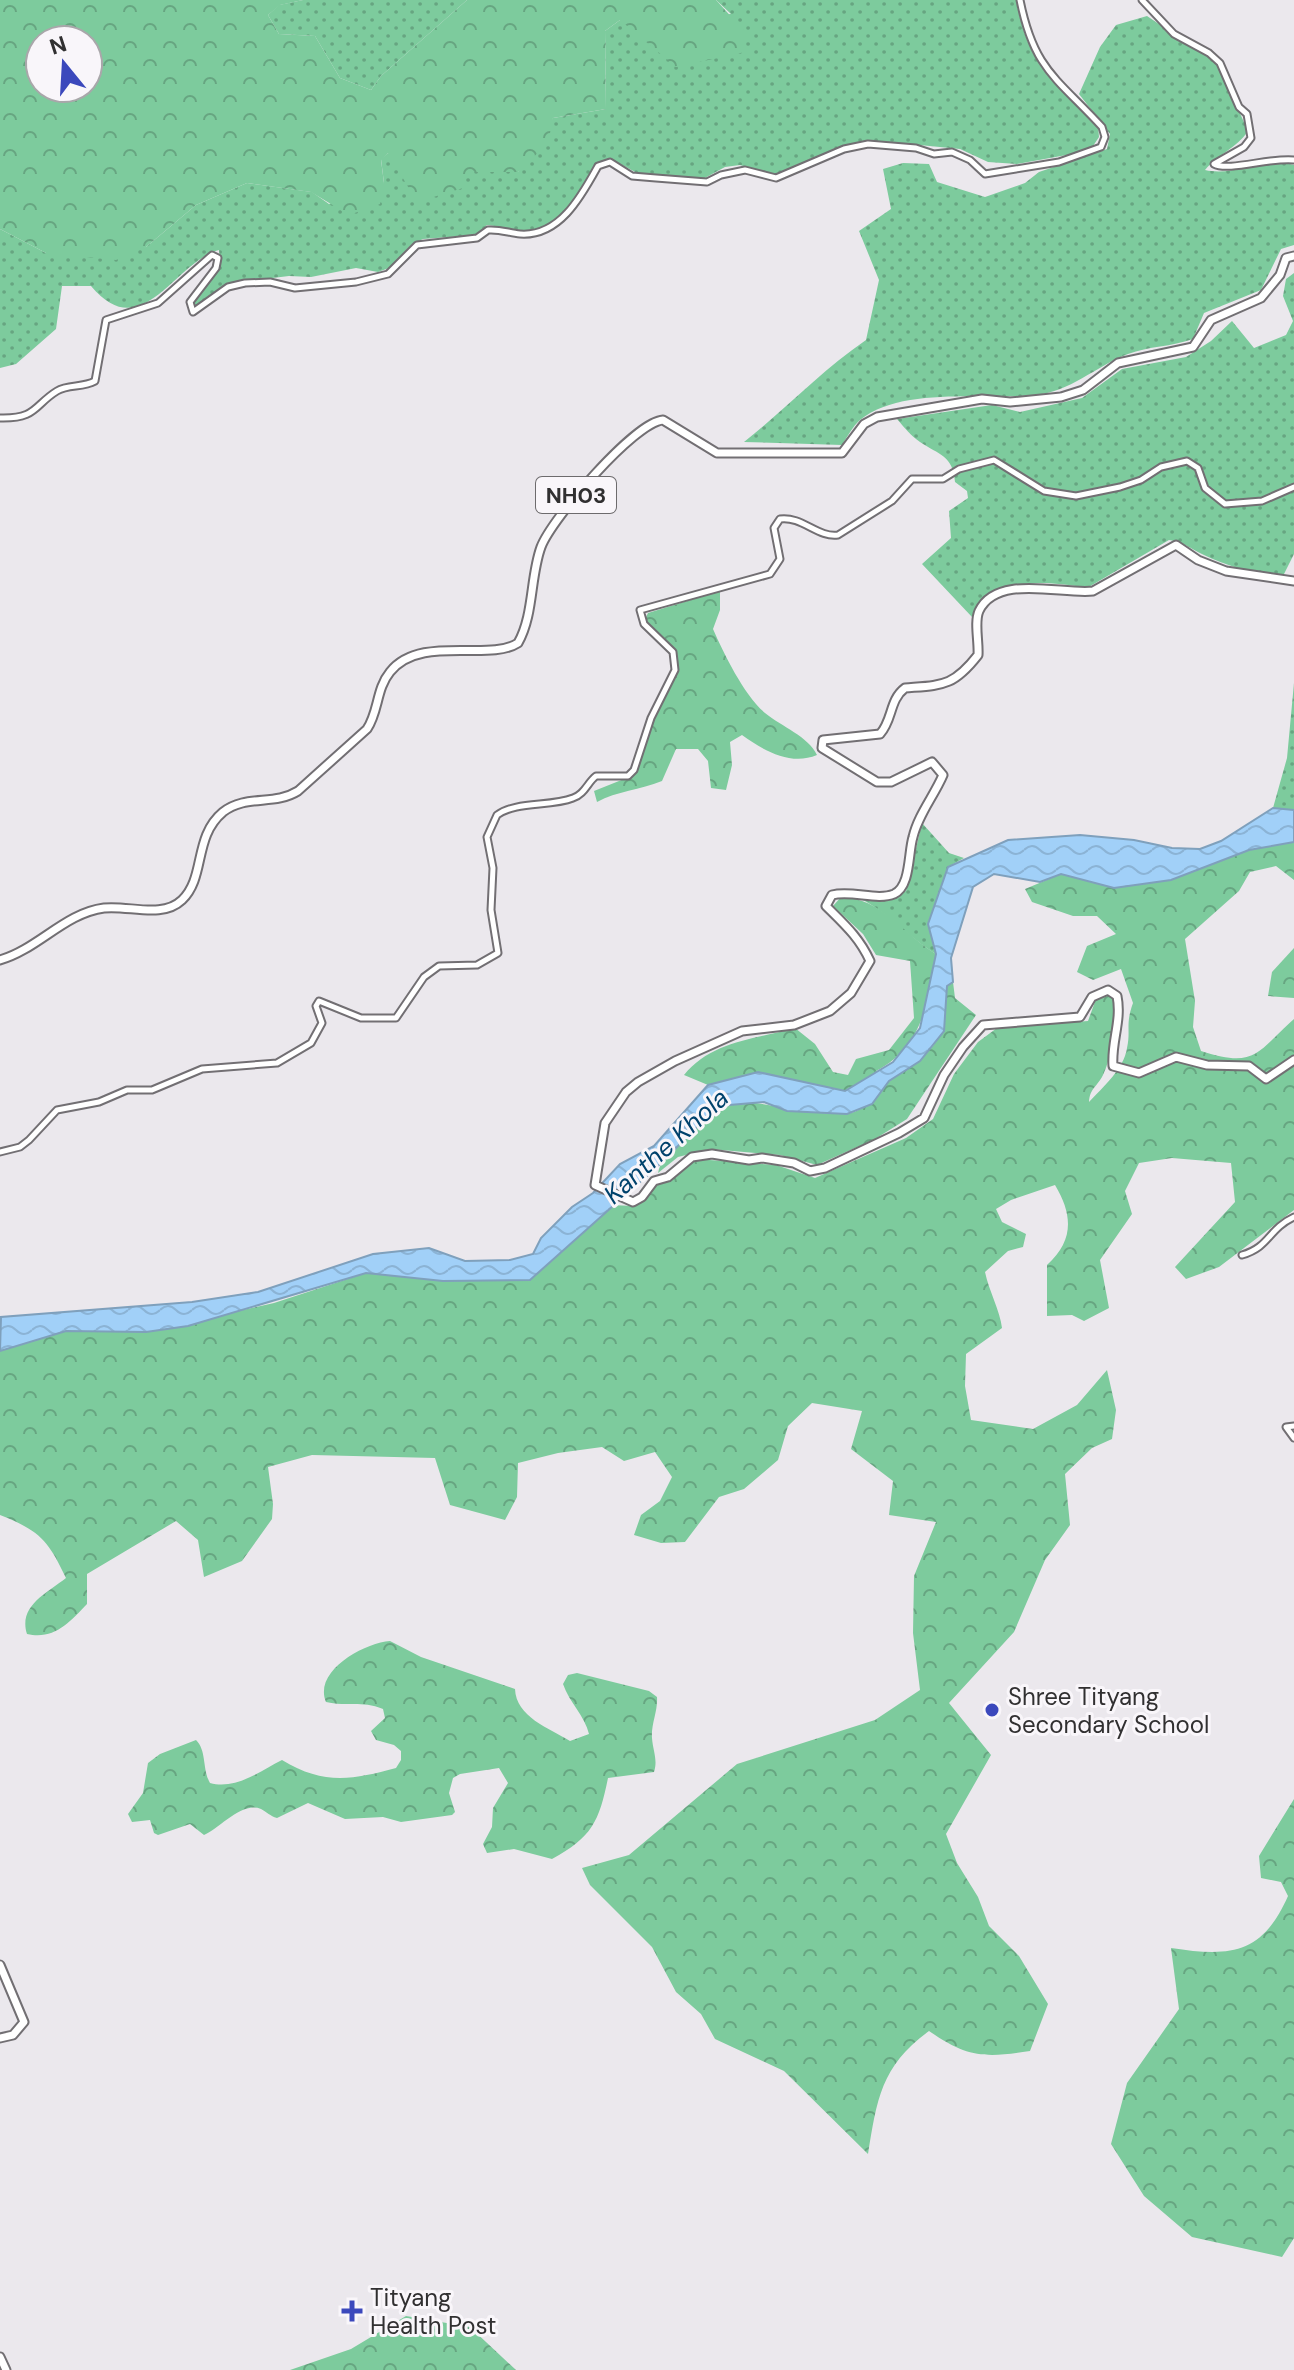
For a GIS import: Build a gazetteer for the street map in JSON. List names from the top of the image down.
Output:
{
  "streets": {
    "street": ["NH03"]
  },
  "water": ["Kanthe Khola"],
  "places": {
    "other": ["Shree Tityang Secondary School"],
    "health": ["Tityang Health Post"]
  },
  "north": "top"
}
